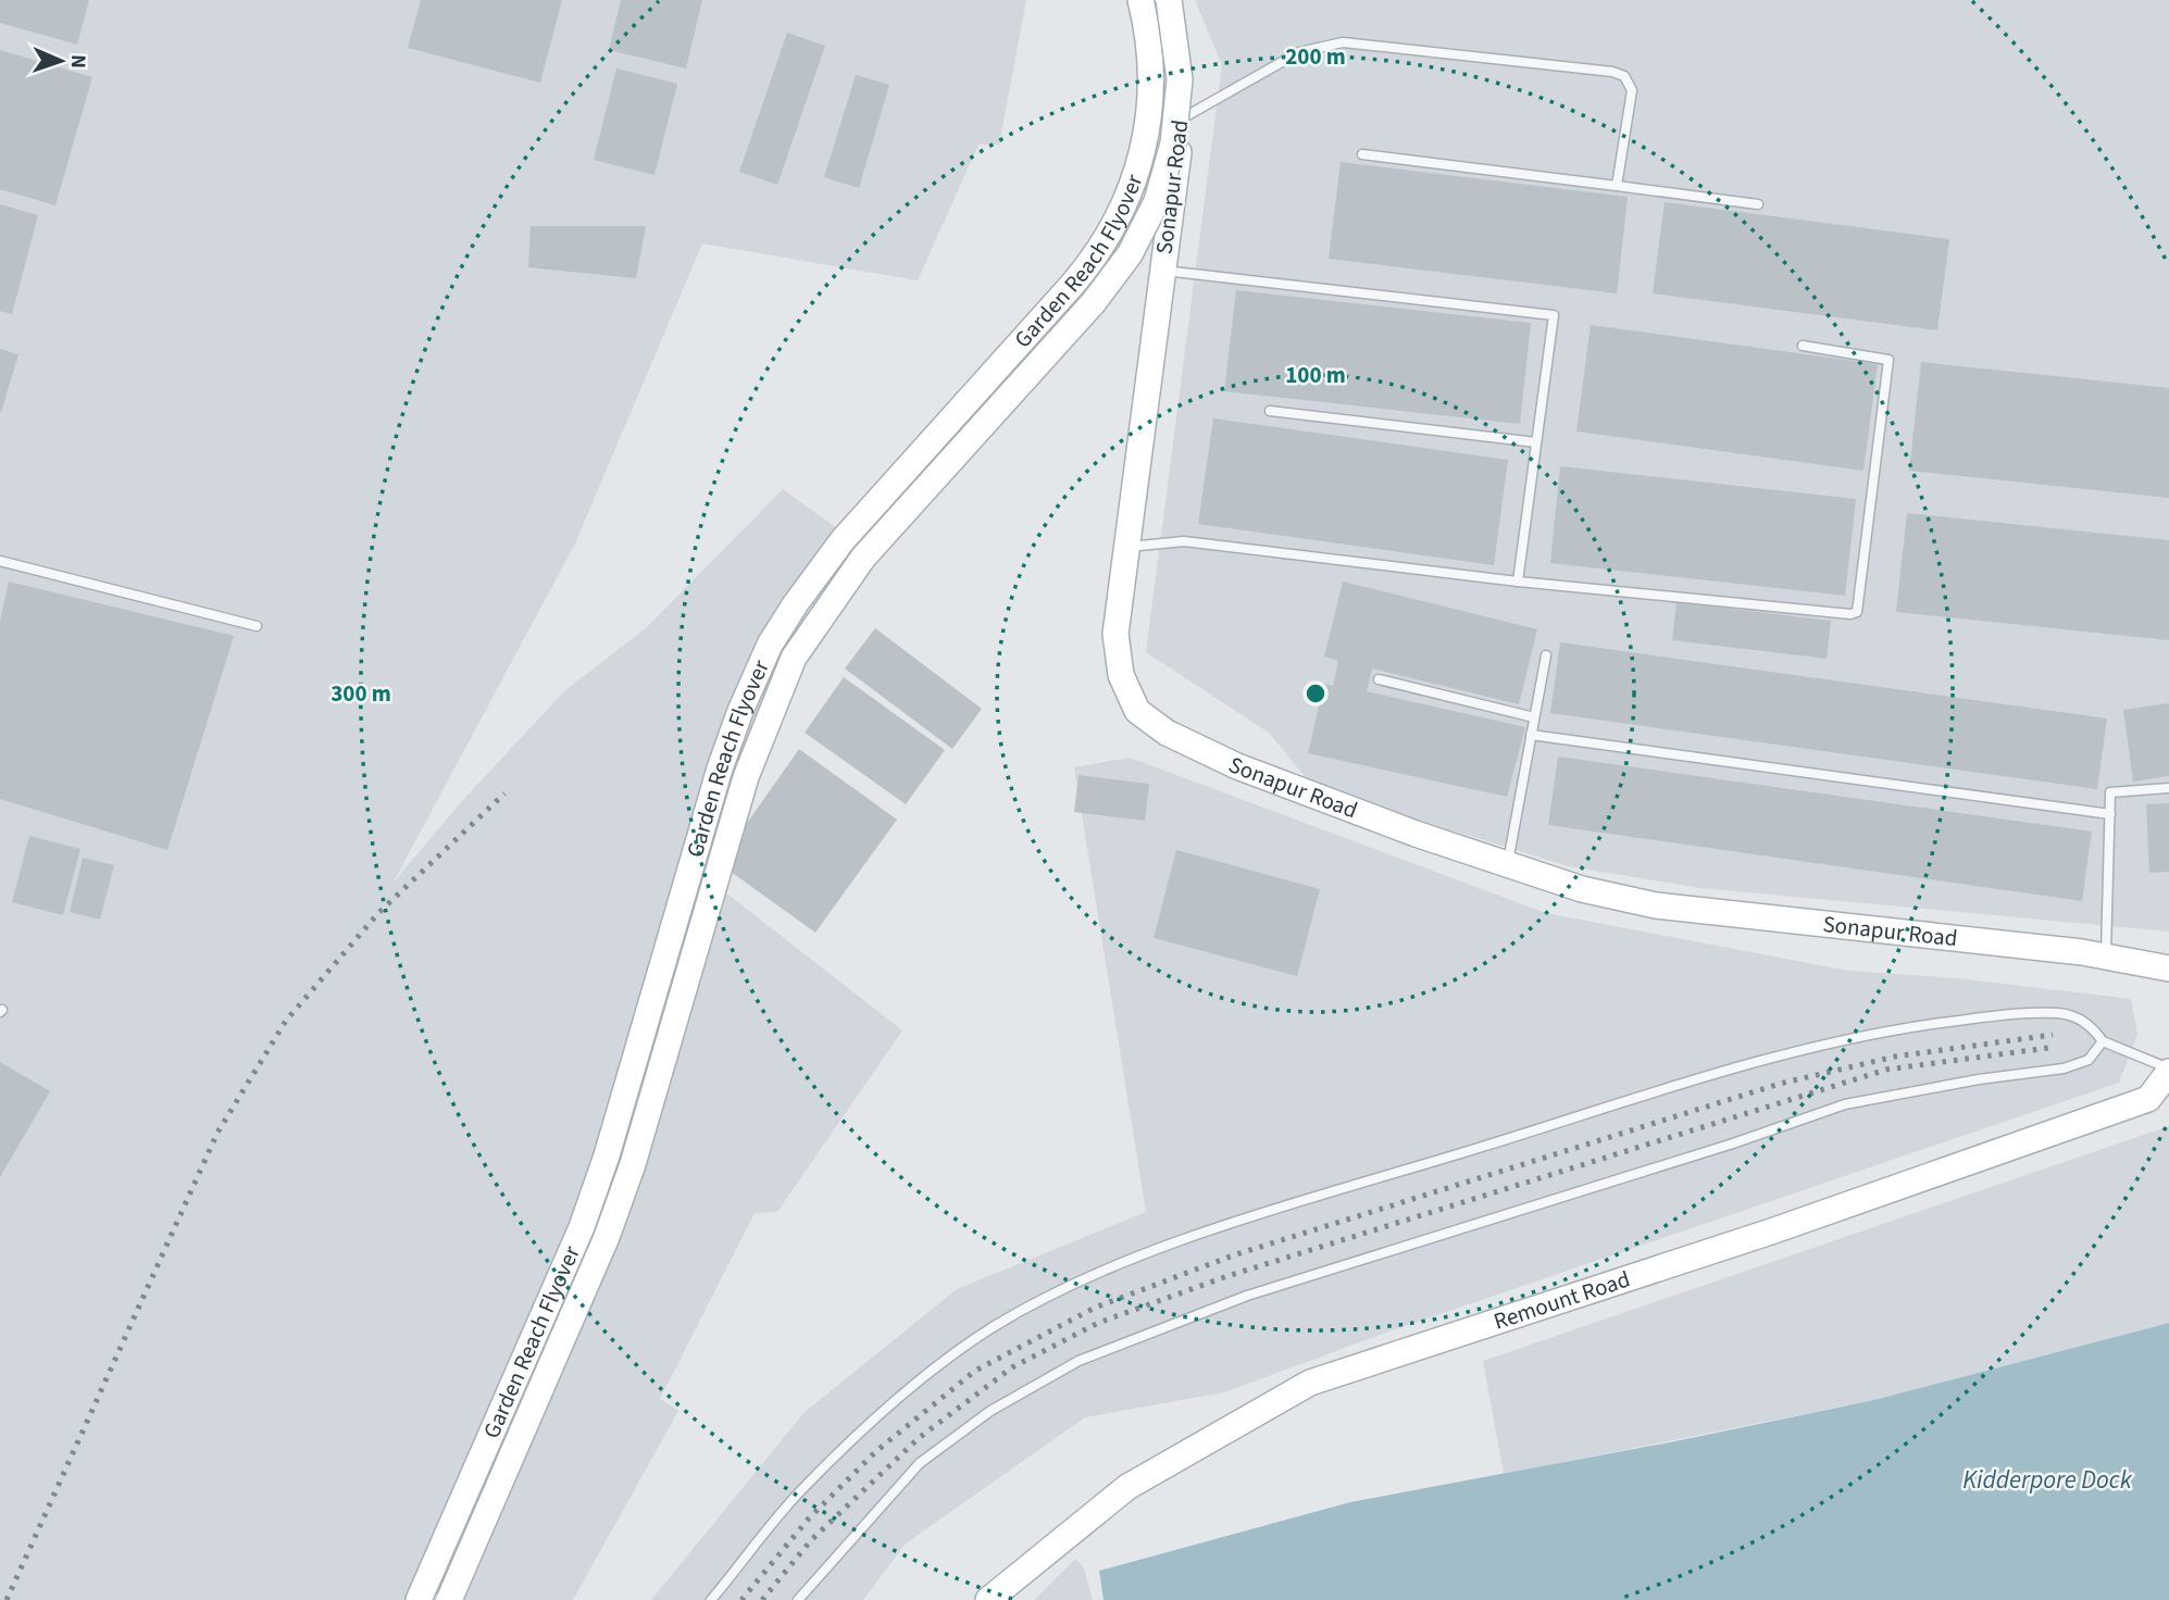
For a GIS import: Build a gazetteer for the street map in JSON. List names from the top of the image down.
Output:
{
  "streets": {
    "main road": ["Sonapur Road", "Garden Reach Flyover", "Remount Road"]
  },
  "water": ["Kidderpore Dock"],
  "north": "right",
  "rings": ["200 m", "100 m", "300 m"]
}
